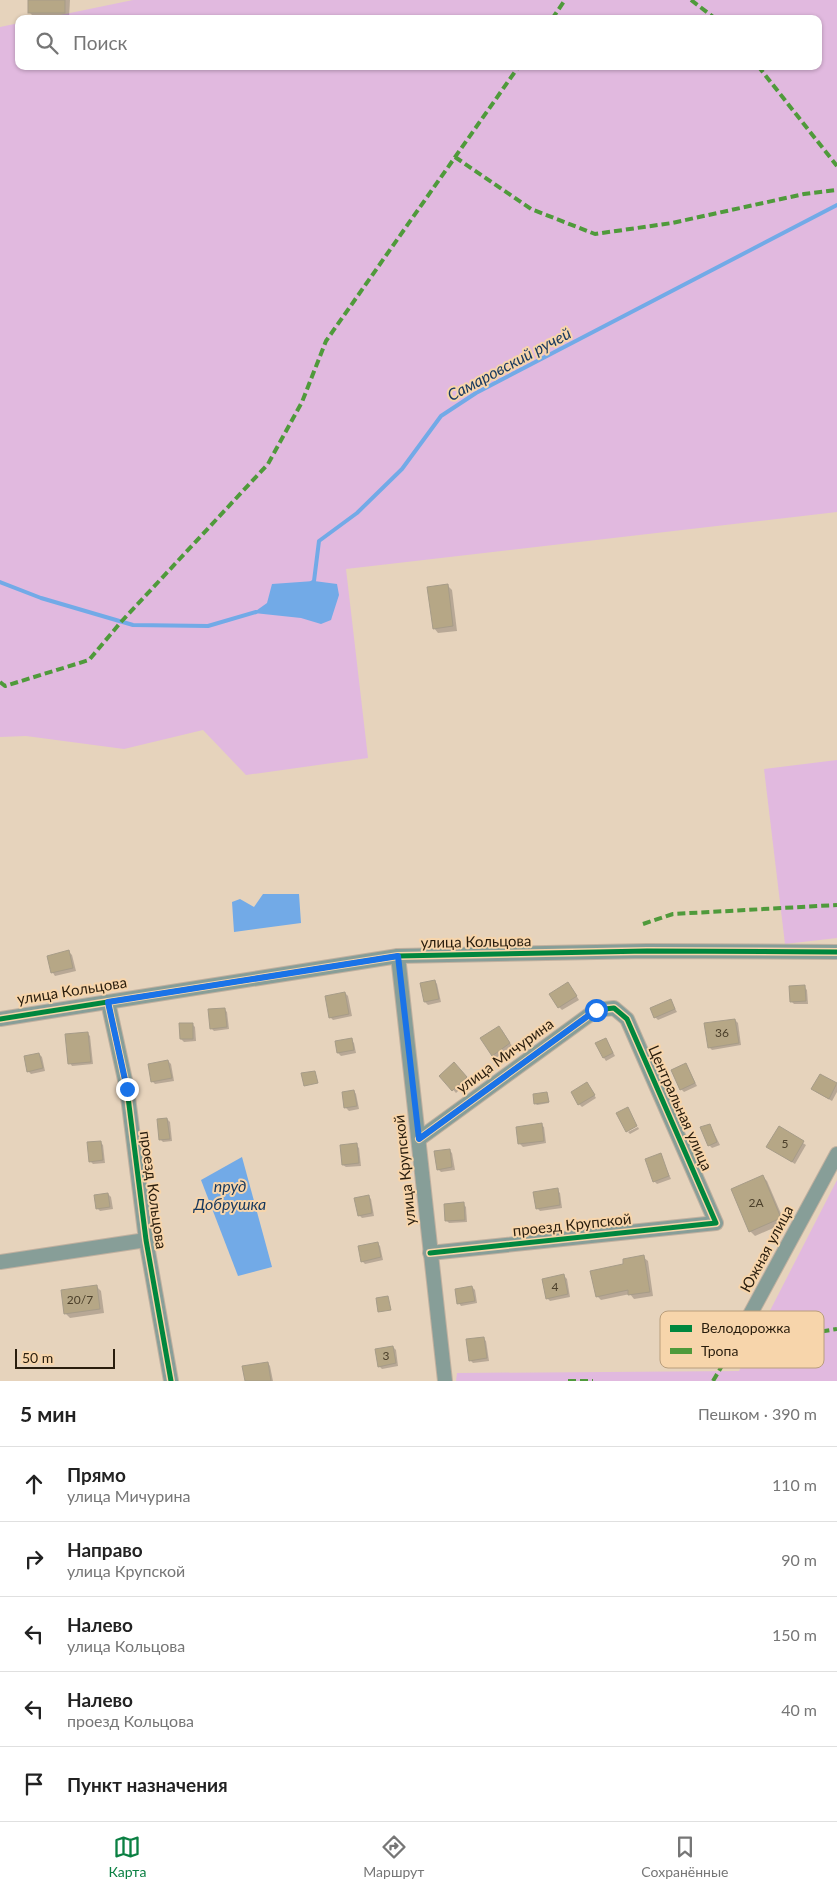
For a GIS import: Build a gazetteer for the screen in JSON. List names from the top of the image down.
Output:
{
  "streets": {
    "street": [
      "улица Кольцова",
      "улица Мичурина",
      "Центральная улица",
      "улица Крупской",
      "проезд Кольцова",
      "проезд Крупской",
      "Южная улица"
    ]
  },
  "crossings": [
    ["улица Кольцова", "улица Крупской"],
    ["улица Кольцова", "проезд Кольцова"],
    ["улица Мичурина", "Центральная улица"],
    ["улица Мичурина", "улица Крупской"],
    ["Центральная улица", "проезд Крупской"],
    ["улица Крупской", "проезд Крупской"]
  ],
  "water": ["Самаровский ручей", "пруд Добрушка"],
  "house_numbers": [
    "36",
    "5",
    "2А",
    "4",
    "20/7",
    "3"
  ],
  "legend": ["Велодорожка", "Тропа"],
  "scale_bar": "50 m",
  "page": {
    "search": "Поиск",
    "scale": "50 m",
    "heading": ["5 мин", "Пешком · 390 m"],
    "list": [
      ["Прямо", "улица Мичурина", "110 m"],
      ["Направо", "улица Крупской", "90 m"],
      ["Налево", "улица Кольцова", "150 m"],
      ["Налево", "проезд Кольцова", "40 m"],
      "Пункт назначения"
    ],
    "nav": ["Карта", "Маршрут", "Сохранённые"]
  }
}
